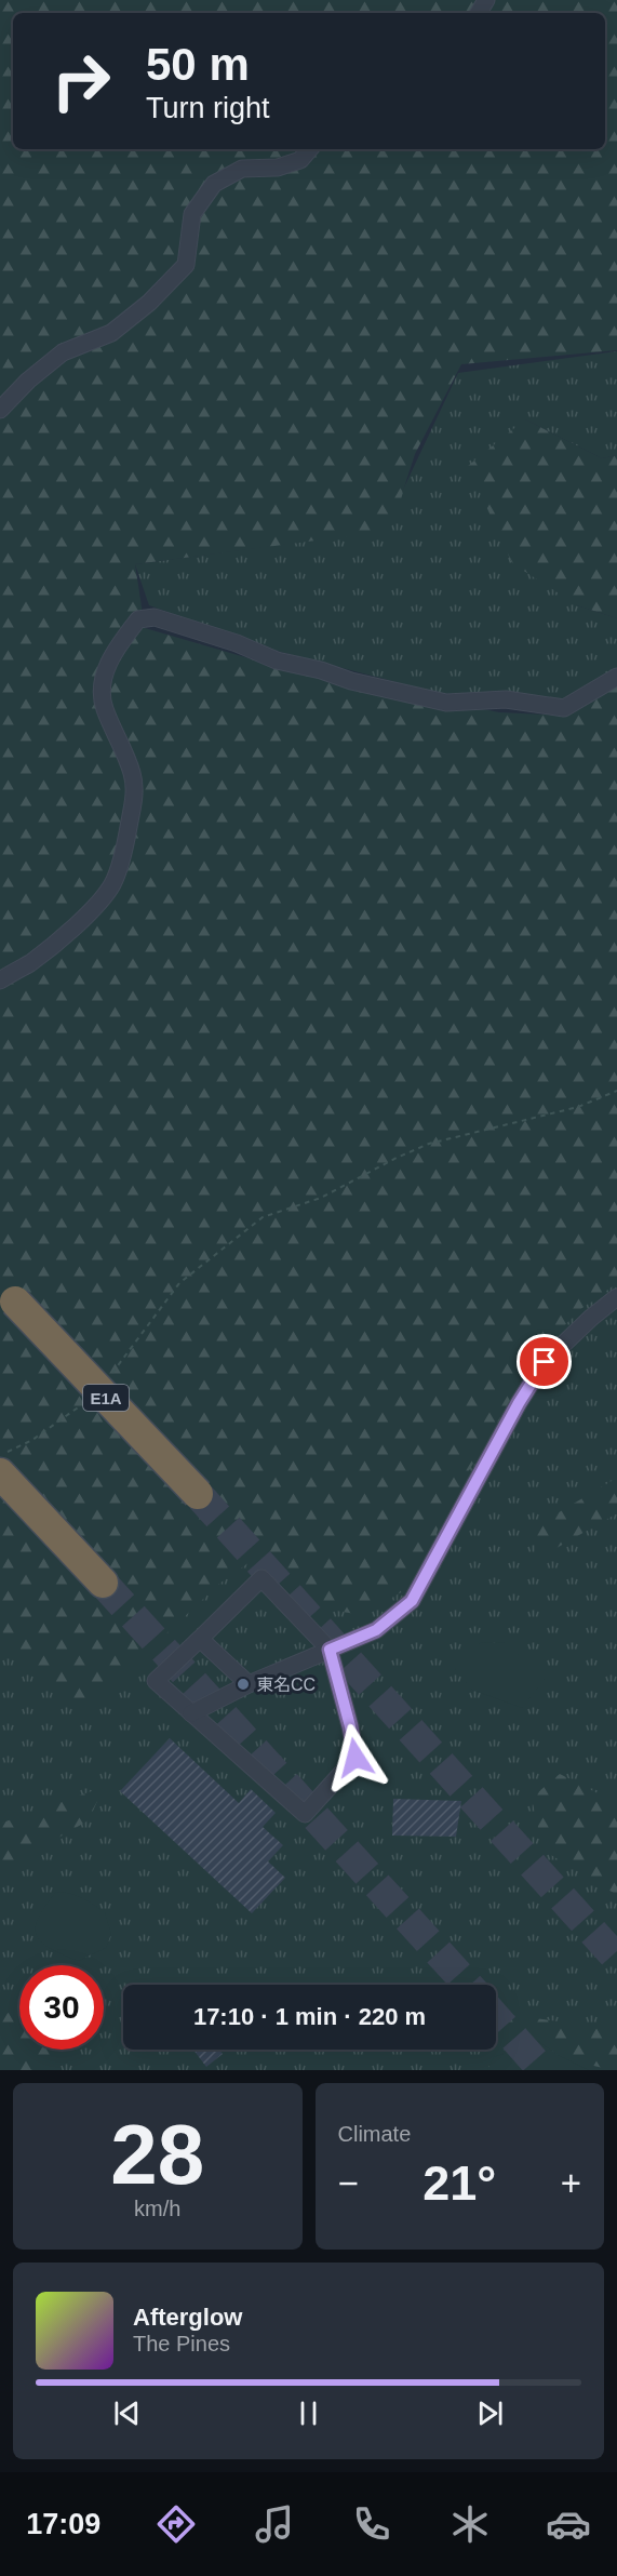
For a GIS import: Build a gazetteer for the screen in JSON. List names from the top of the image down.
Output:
{
  "streets": {
    "highway": ["E1A"]
  },
  "places": ["東名CC"],
  "page": {
    "turn": ["50 m", "Turn right"],
    "limit": "30",
    "trip": "17:10 · 1 min · 220 m",
    "tile": [
      ["28", "km/h"],
      "Climate"
    ],
    "heat": ["−", "21°", "+"],
    "song": ["Afterglow", "The Pines"],
    "tabs": "17:09"
  }
}
